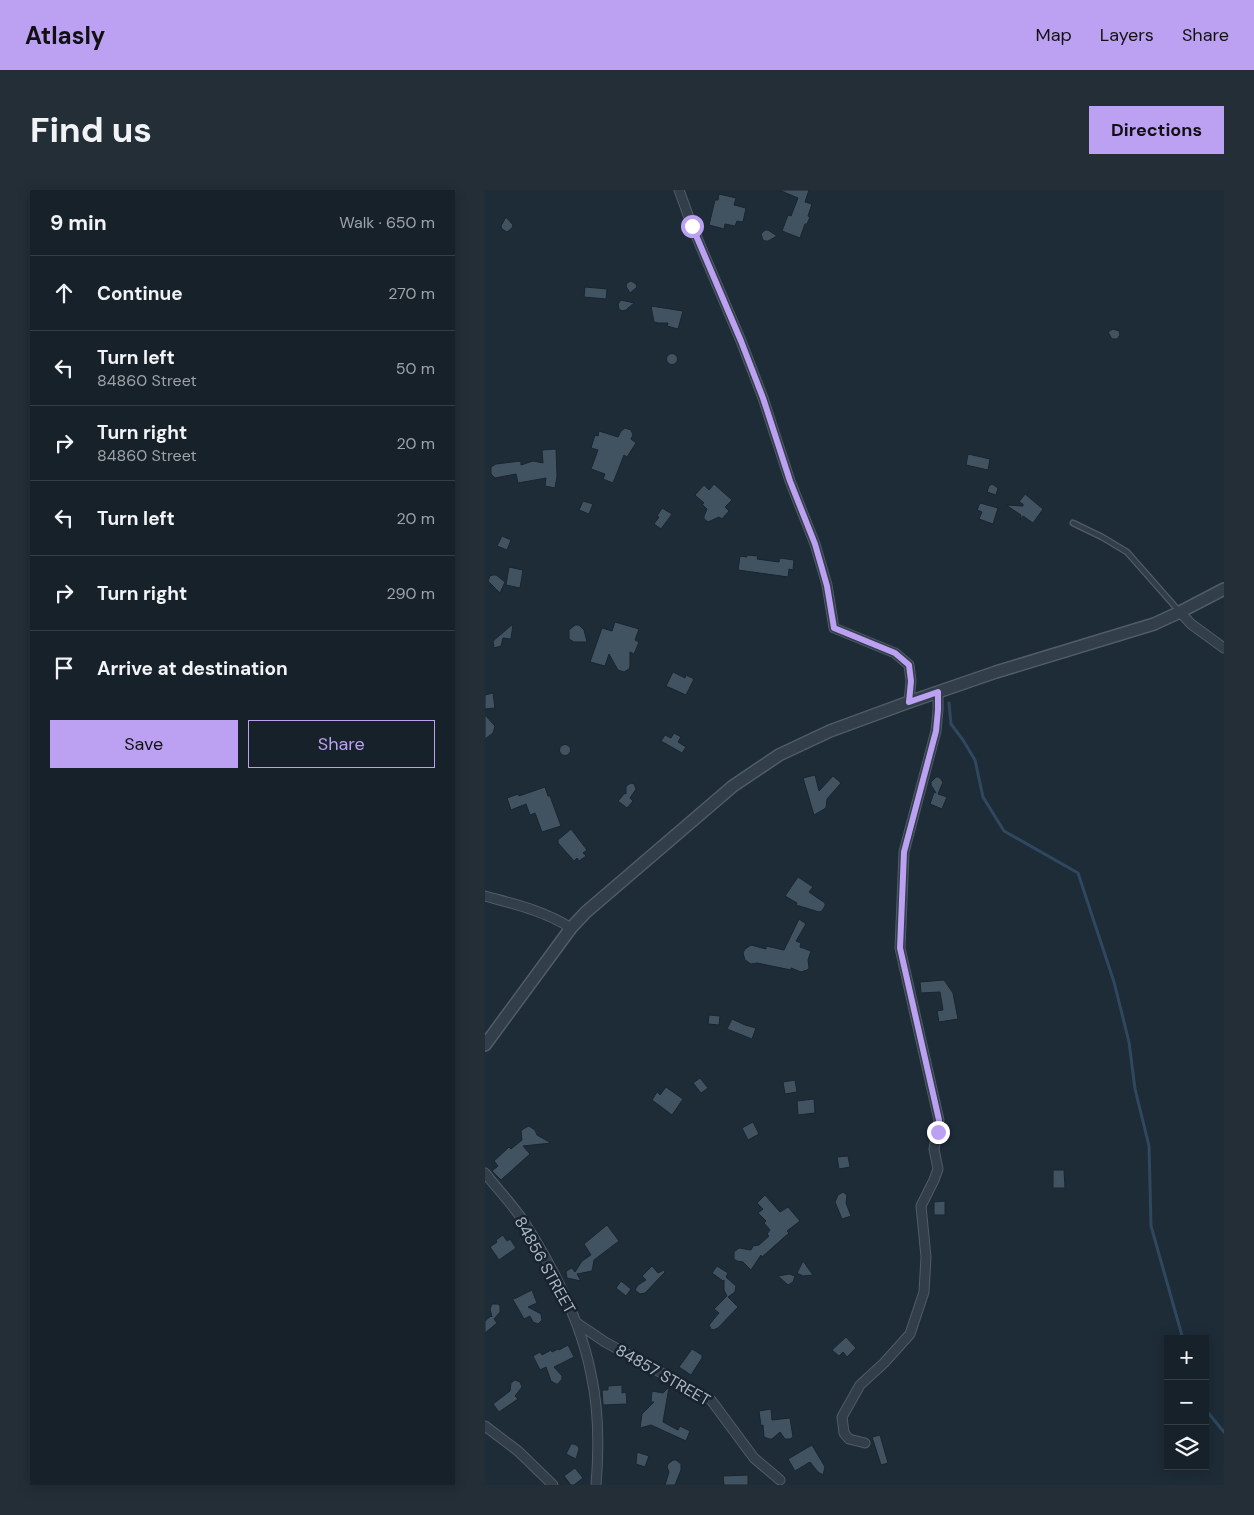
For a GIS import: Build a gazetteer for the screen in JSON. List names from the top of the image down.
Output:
{
  "streets": {
    "street": ["84856 STREET", "84857 STREET"]
  },
  "crossings": [
    ["84856 STREET", "84857 STREET"]
  ],
  "page": {
    "header": "Atlasly",
    "nav": ["Map", "Layers", "Share"],
    "buttons": [
      "Directions",
      ["Save", "Share"]
    ],
    "title": "Find us",
    "heading": ["9 min", "Walk · 650 m"],
    "list": [
      ["Continue", "270 m"],
      ["Turn left", "84860 Street", "50 m"],
      ["Turn right", "84860 Street", "20 m"],
      ["Turn left", "20 m"],
      ["Turn right", "290 m"],
      "Arrive at destination"
    ],
    "map_buttons": ["+", "−"]
  }
}
